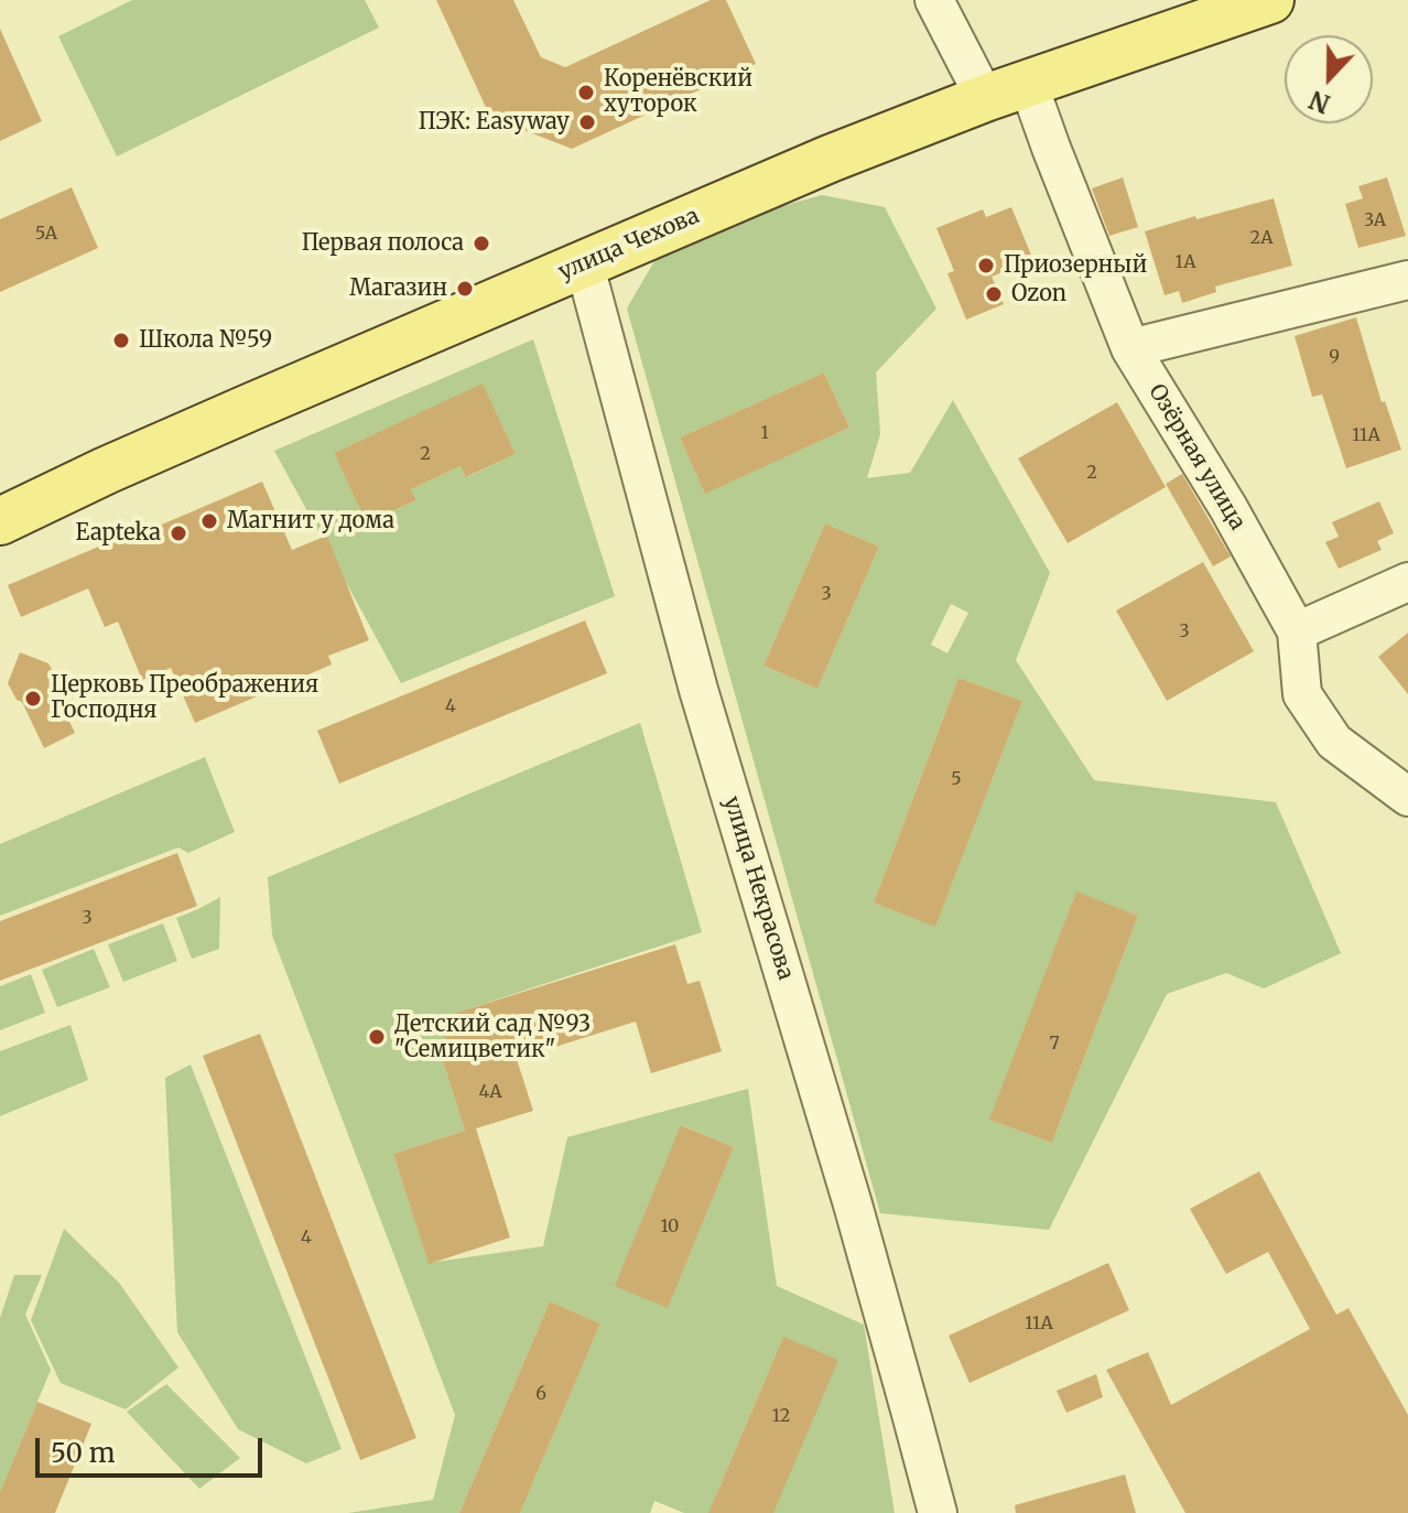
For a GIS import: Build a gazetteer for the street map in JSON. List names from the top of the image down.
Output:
{
  "streets": {
    "main road": ["улица Чехова"],
    "street": ["Озёрная улица", "улица Некрасова"]
  },
  "crossings": [
    ["улица Чехова", "Озёрная улица"],
    ["улица Чехова", "улица Некрасова"]
  ],
  "places": [
    "Коренёвский хуторок",
    "ПЭК: Easyway",
    "Первая полоса",
    "Приозерный",
    "Магазин",
    "Ozon",
    "Школа №59",
    "Магнит у дома",
    "Eapteka",
    "Церковь Преображения Господня",
    "Детский сад №93 \"Семицветик\""
  ],
  "house_numbers": [
    "3А",
    "5А",
    "2А",
    "1А",
    "9",
    "1",
    "11А",
    "2",
    "2",
    "3",
    "3",
    "4",
    "5",
    "3",
    "7",
    "4А",
    "10",
    "4",
    "11А",
    "6",
    "12"
  ],
  "scale_bar": "50 m",
  "north": "bottom"
}
